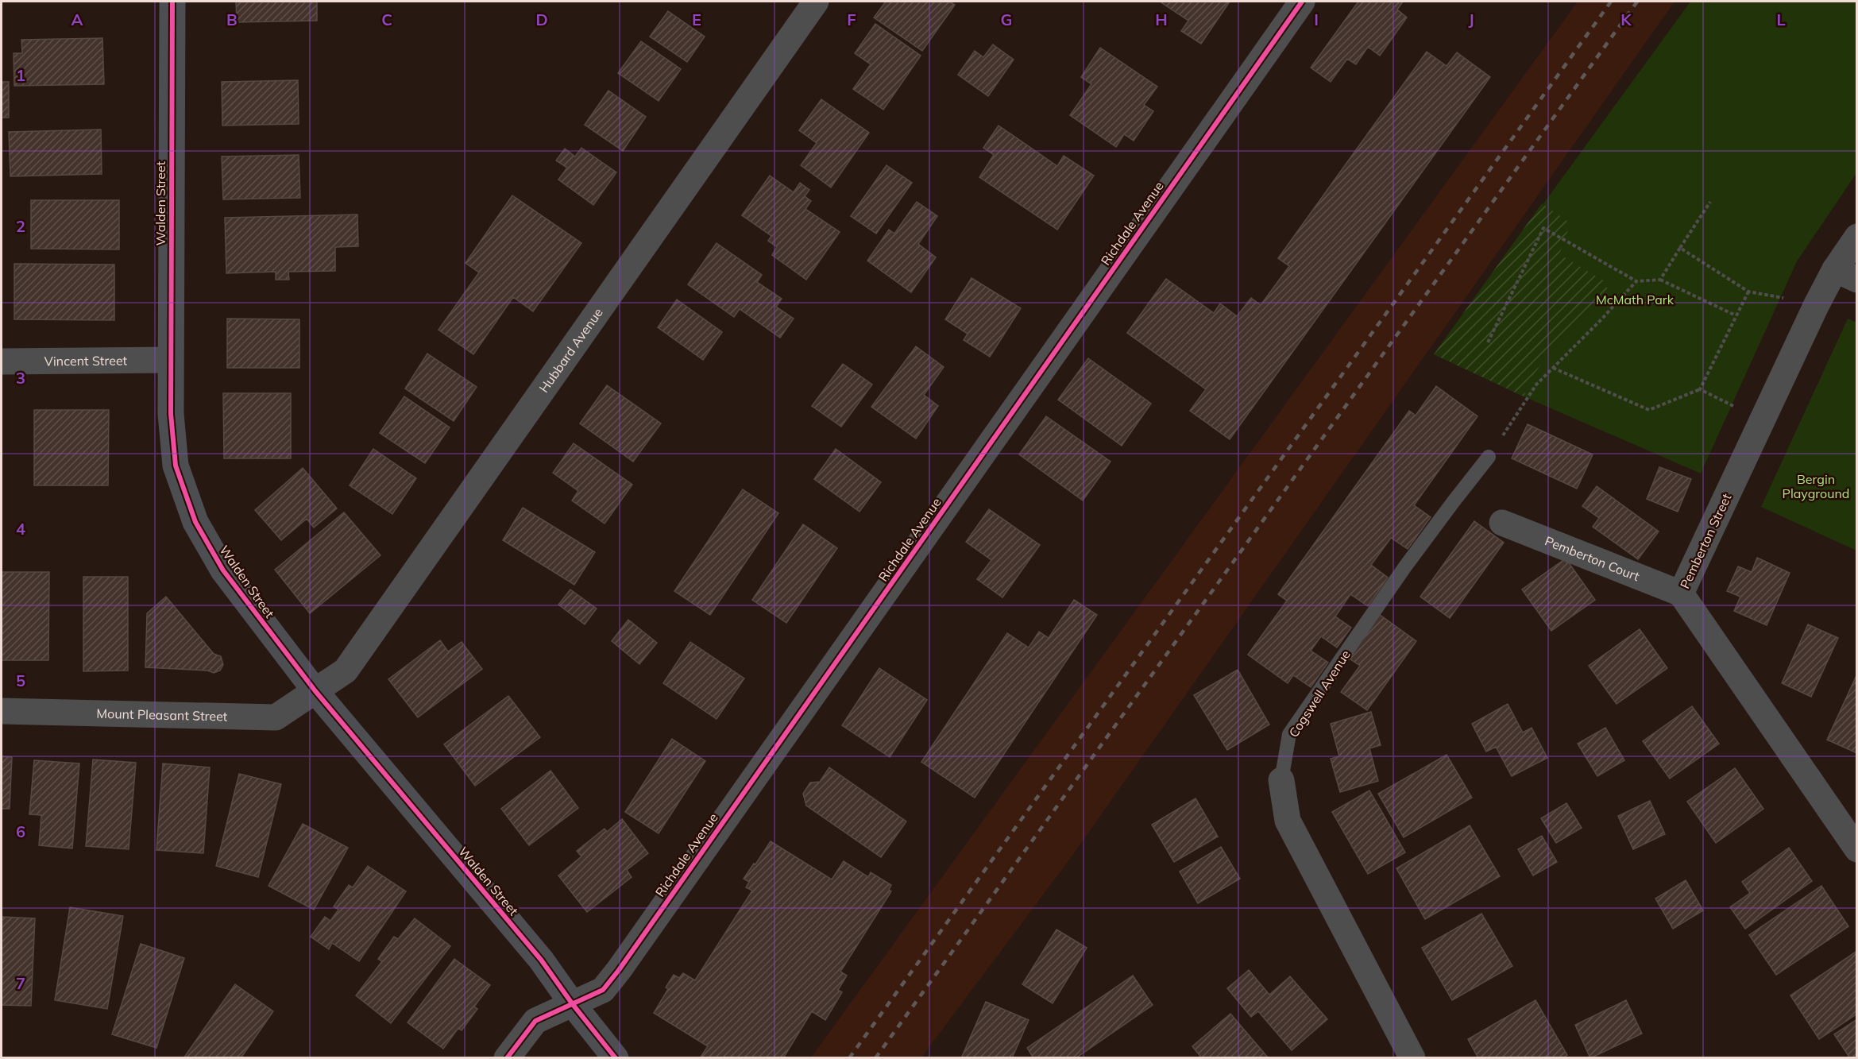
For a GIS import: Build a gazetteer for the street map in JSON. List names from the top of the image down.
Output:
{
  "streets": {
    "street": [
      "Walden Street",
      "Richdale Avenue",
      "Hubbard Avenue",
      "Vincent Street",
      "Pemberton Street",
      "Pemberton Court",
      "Cogswell Avenue",
      "Mount Pleasant Street"
    ]
  },
  "crossings": [
    ["Walden Street", "Richdale Avenue"],
    ["Walden Street", "Hubbard Avenue"],
    ["Walden Street", "Vincent Street"],
    ["Walden Street", "Mount Pleasant Street"],
    ["Hubbard Avenue", "Mount Pleasant Street"],
    ["Pemberton Street", "Pemberton Court"]
  ],
  "parks": ["McMath Park", "Bergin Playground"],
  "grid": {
    "columns": [
      "A",
      "B",
      "C",
      "D",
      "E",
      "F",
      "G",
      "H",
      "I",
      "J",
      "K",
      "L"
    ],
    "rows": [
      "1",
      "2",
      "3",
      "4",
      "5",
      "6",
      "7"
    ]
  }
}
